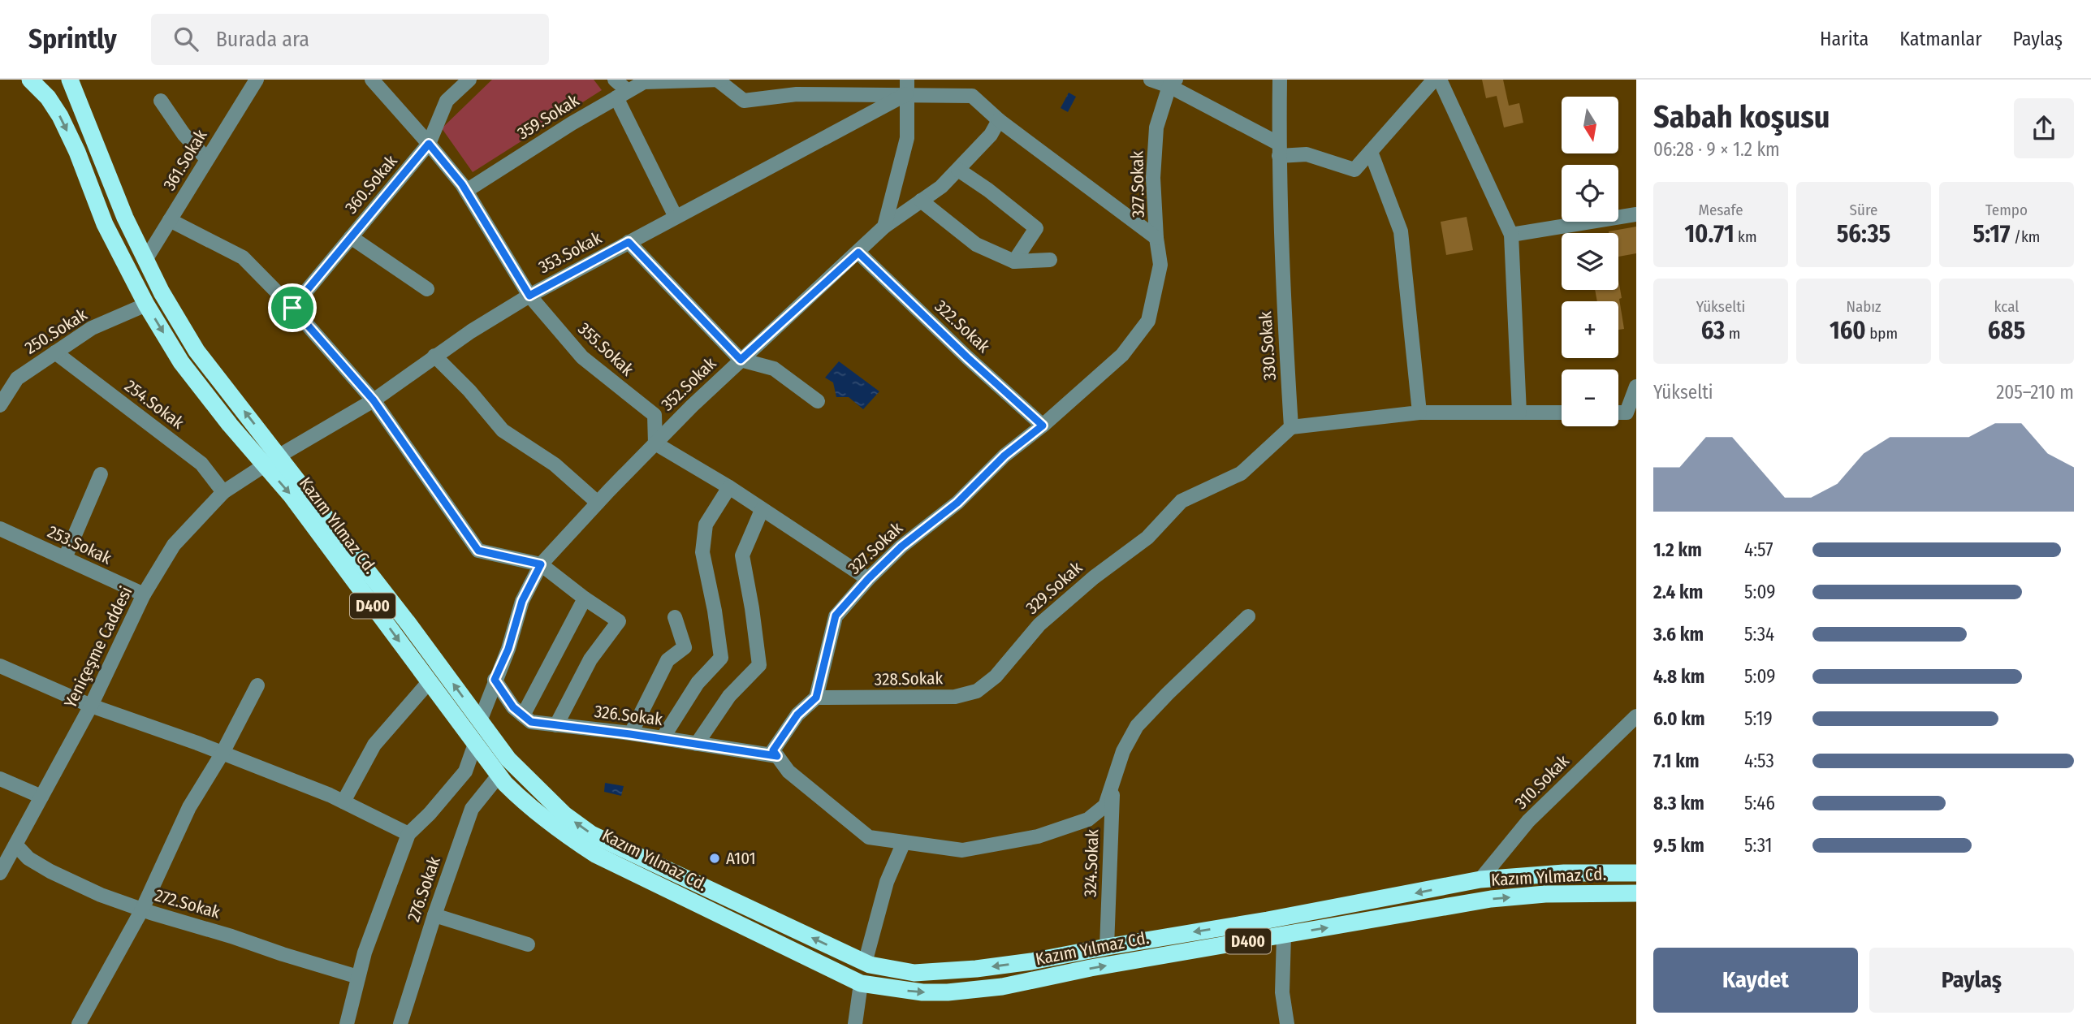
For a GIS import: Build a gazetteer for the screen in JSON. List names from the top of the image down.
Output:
{
  "streets": {
    "highway": ["Kazım Yılmaz Cd.", "D400"],
    "street": [
      "359.Sokak",
      "361.Sokak",
      "360.Sokak",
      "327.Sokak",
      "353.Sokak",
      "322.Sokak",
      "250.Sokak",
      "330.Sokak",
      "355.Sokak",
      "352.Sokak",
      "254.Sokak",
      "253.Sokak",
      "329.Sokak",
      "Yeniçeşme Caddesi",
      "328.Sokak",
      "326.Sokak",
      "310.Sokak",
      "324.Sokak",
      "276.Sokak",
      "272.Sokak"
    ]
  },
  "crossings": [
    ["359.Sokak", "355.Sokak"],
    ["361.Sokak", "Kazım Yılmaz Cd."],
    ["360.Sokak", "355.Sokak"],
    ["327.Sokak", "322.Sokak"],
    ["327.Sokak", "328.Sokak"],
    ["353.Sokak", "355.Sokak"],
    ["353.Sokak", "Kazım Yılmaz Cd."],
    ["353.Sokak", "Yeniçeşme Caddesi"],
    ["322.Sokak", "352.Sokak"],
    ["250.Sokak", "254.Sokak"],
    ["250.Sokak", "Kazım Yılmaz Cd."],
    ["330.Sokak", "329.Sokak"],
    ["355.Sokak", "352.Sokak"],
    ["352.Sokak", "Kazım Yılmaz Cd."],
    ["254.Sokak", "Yeniçeşme Caddesi"],
    ["Kazım Yılmaz Cd.", "Yeniçeşme Caddesi"],
    ["Kazım Yılmaz Cd.", "310.Sokak"],
    ["Kazım Yılmaz Cd.", "324.Sokak"],
    ["Kazım Yılmaz Cd.", "276.Sokak"],
    ["253.Sokak", "Yeniçeşme Caddesi"],
    ["329.Sokak", "328.Sokak"],
    ["Yeniçeşme Caddesi", "272.Sokak"]
  ],
  "places": ["A101"],
  "north": "bottom",
  "page": {
    "header": "Sprintly",
    "search": "Burada ara",
    "nav": ["Harita", "Katmanlar", "Paylaş"],
    "heading": ["Sabah koşusu", "06:28 · 9 × 1.2 km"],
    "map_buttons": ["+", "−"],
    "stats": [
      ["Mesafe", "10.71 km"],
      ["Süre", "56:35"],
      ["Tempo", "5:17 /km"],
      ["Yükselti", "63 m"],
      ["Nabız", "160 bpm"],
      ["kcal", "685"]
    ],
    "chart": ["Yükselti", "205–210 m"],
    "list": [
      {
        "name": "1.2 km",
        "note": "4:57"
      },
      {
        "name": "2.4 km",
        "note": "5:09"
      },
      {
        "name": "3.6 km",
        "note": "5:34"
      },
      {
        "name": "4.8 km",
        "note": "5:09"
      },
      {
        "name": "6.0 km",
        "note": "5:19"
      },
      {
        "name": "7.1 km",
        "note": "4:53"
      },
      {
        "name": "8.3 km",
        "note": "5:46"
      },
      {
        "name": "9.5 km",
        "note": "5:31"
      }
    ],
    "buttons": ["Kaydet", "Paylaş"]
  }
}
